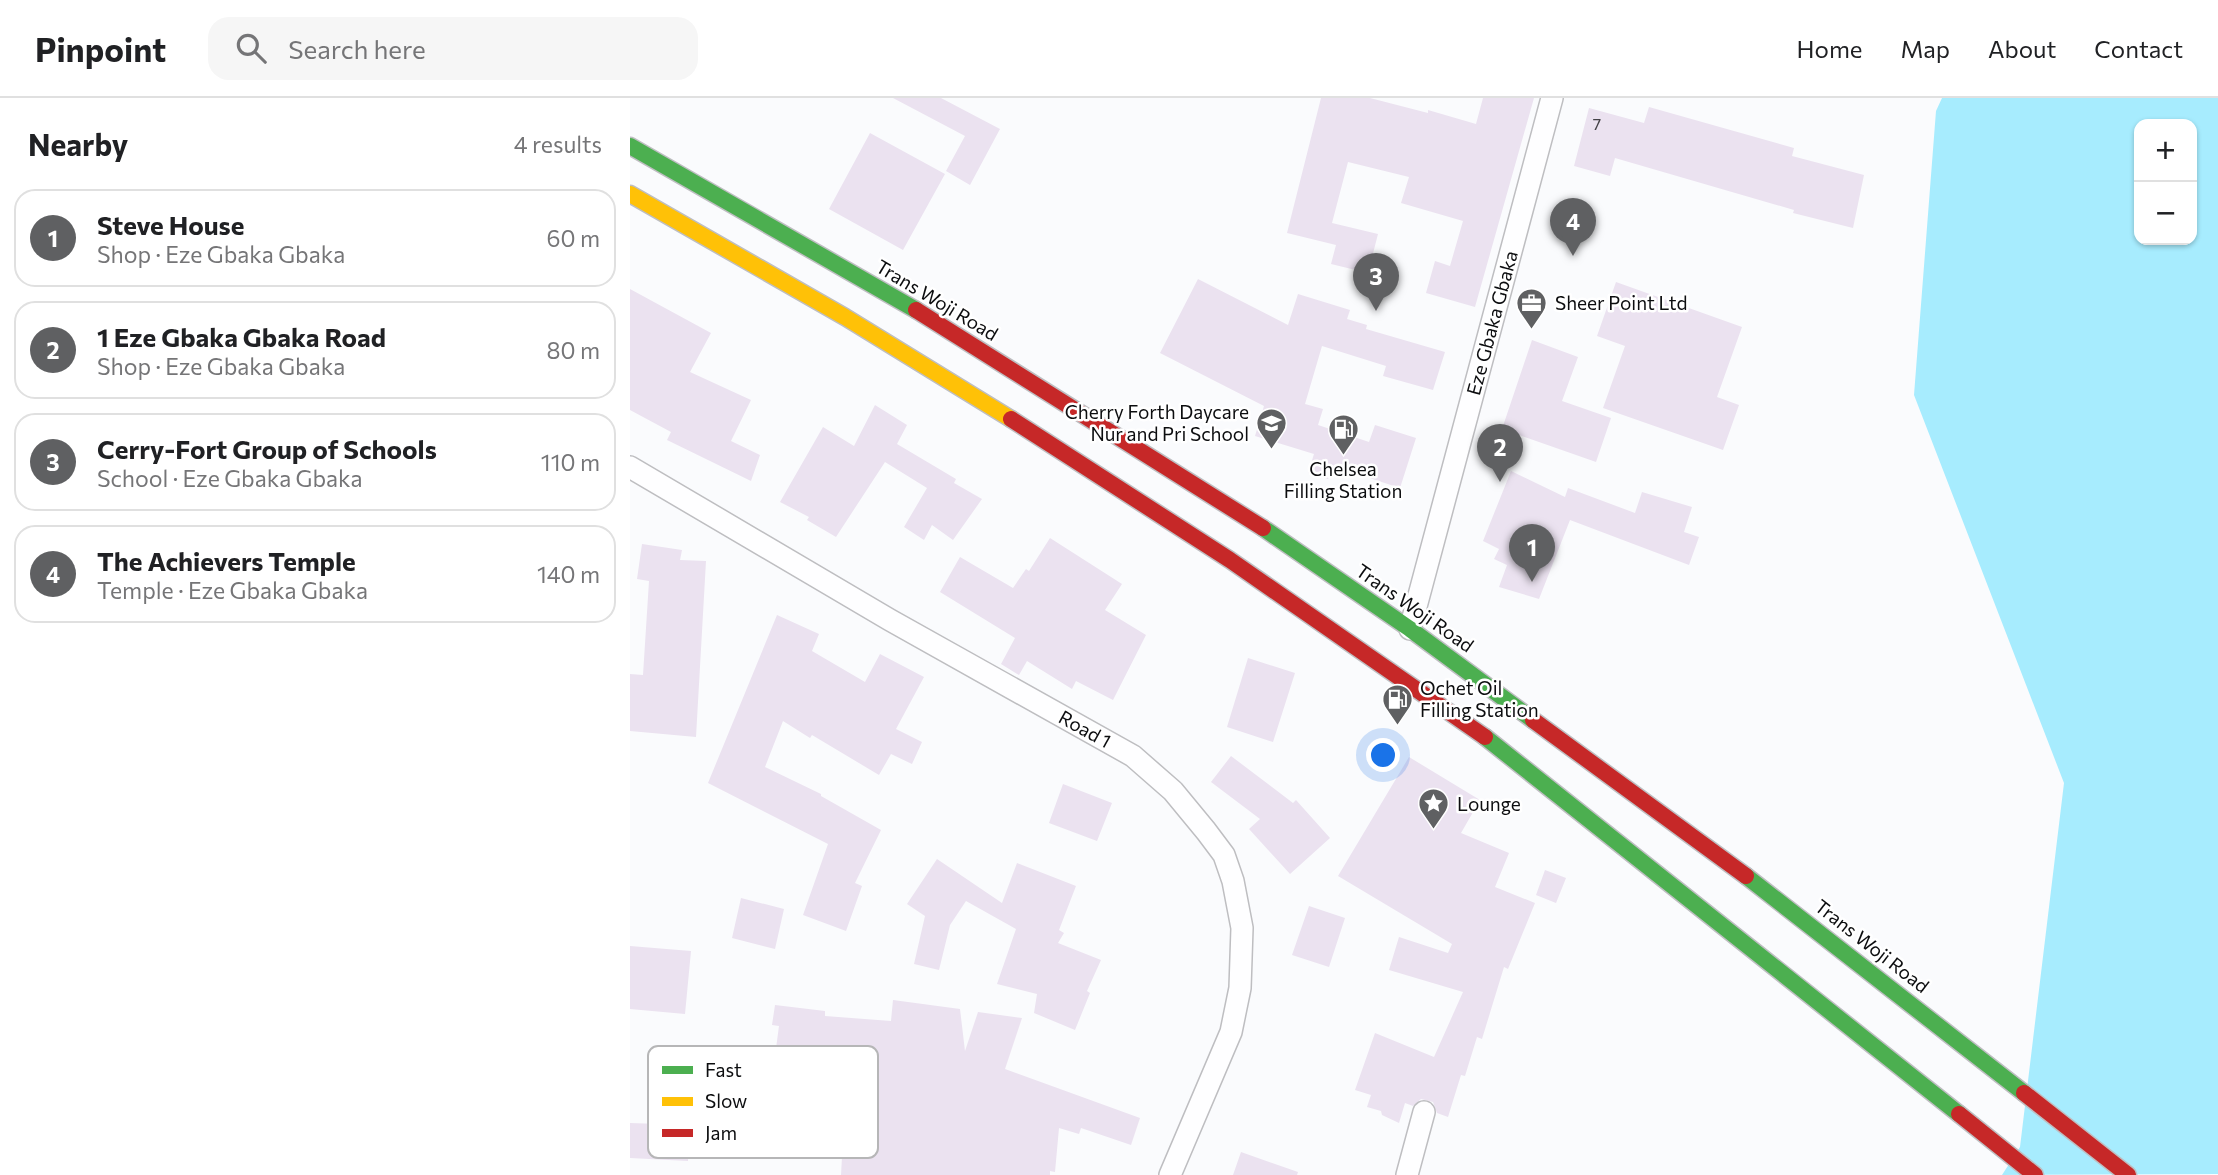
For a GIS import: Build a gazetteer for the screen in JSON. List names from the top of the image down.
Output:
{
  "streets": {
    "main road": ["Trans Woji Road"],
    "street": ["Eze Gbaka Gbaka", "Road 1"]
  },
  "crossings": [
    ["Trans Woji Road", "Eze Gbaka Gbaka"]
  ],
  "places": {
    "office": ["Sheer Point Ltd"],
    "school or university": ["Cherry Forth Daycare Nur and Pri School"],
    "fuel station": ["Chelsea Filling Station", "Ochet Oil Filling Station"],
    "place": ["Lounge"]
  },
  "house_numbers": ["7"],
  "legend": ["Fast", "Slow", "Jam"],
  "page": {
    "header": "Pinpoint",
    "search": "Search here",
    "nav": [
      "Home",
      "Map",
      "About",
      "Contact"
    ],
    "heading": ["Nearby", "4 results"],
    "map_buttons": ["+", "−"],
    "list": [
      {
        "mark": "1",
        "name": "Steve House",
        "note": "Shop · Eze Gbaka Gbaka",
        "value": "60 m"
      },
      {
        "mark": "2",
        "name": "1 Eze Gbaka Gbaka Road",
        "note": "Shop · Eze Gbaka Gbaka",
        "value": "80 m"
      },
      {
        "mark": "3",
        "name": "Cerry-Fort Group of Schools",
        "note": "School · Eze Gbaka Gbaka",
        "value": "110 m"
      },
      {
        "mark": "4",
        "name": "The Achievers Temple",
        "note": "Temple · Eze Gbaka Gbaka",
        "value": "140 m"
      }
    ],
    "pins": [
      "4",
      "3",
      "2",
      "1"
    ]
  }
}
